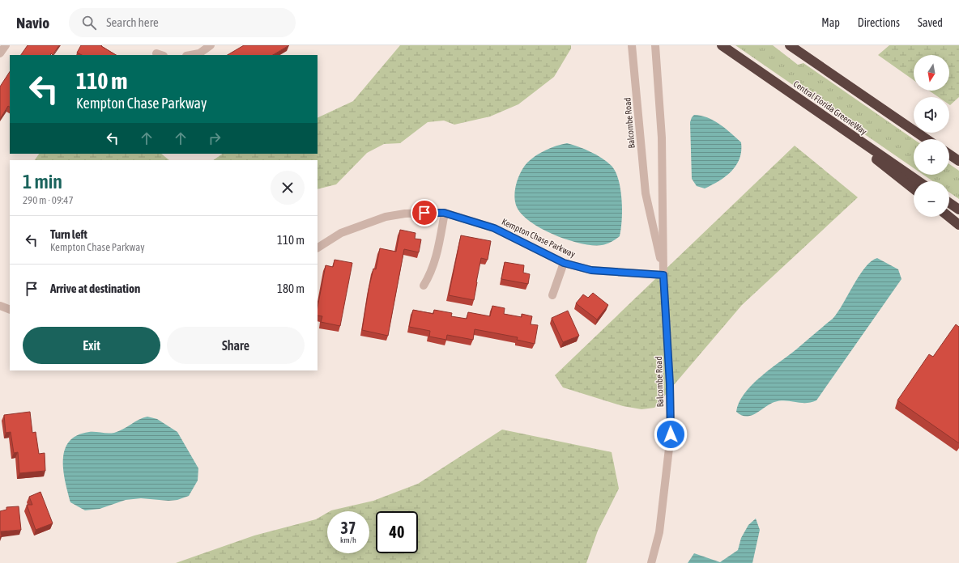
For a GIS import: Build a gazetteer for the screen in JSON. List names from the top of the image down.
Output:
{
  "streets": {
    "highway": ["Central Florida GreeneWay"],
    "street": ["Balcombe Road", "Kempton Chase Parkway"]
  },
  "crossings": [
    ["Balcombe Road", "Kempton Chase Parkway"]
  ],
  "north": "bottom",
  "page": {
    "header": "Navio",
    "search": "Search here",
    "nav": ["Map", "Directions", "Saved"],
    "map_buttons": ["+", "−"],
    "turn": ["110 m", "Kempton Chase Parkway"],
    "heading": ["1 min", "290 m · 09:47"],
    "list": [
      {
        "name": "Turn left",
        "note": "Kempton Chase Parkway",
        "value": "110 m"
      },
      {
        "name": "Arrive at destination",
        "value": "180 m"
      }
    ],
    "buttons": ["Exit", "Share"],
    "speed": "37 km/h",
    "limit": "40"
  }
}
